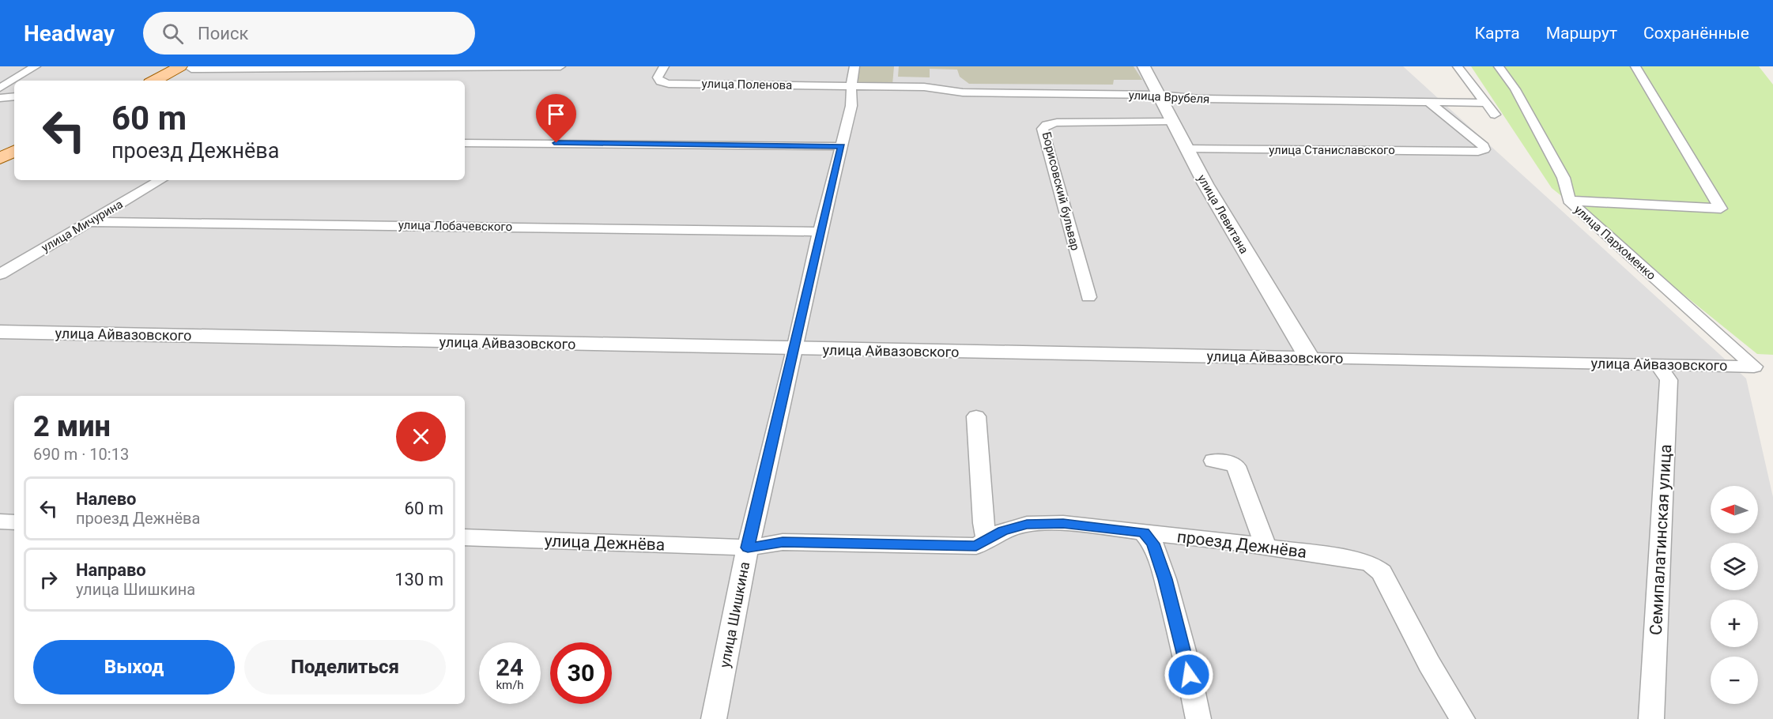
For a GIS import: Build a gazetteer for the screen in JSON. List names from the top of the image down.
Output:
{
  "streets": {
    "street": [
      "улица Поленова",
      "улица Врубеля",
      "улица Станиславского",
      "Борисовский бульвар",
      "улица Левитана",
      "улица Мичурина",
      "улица Лобачевского",
      "улица Пархоменко",
      "улица Айвазовского",
      "Семипалатинская улица",
      "улица Дежнёва",
      "проезд Дежнёва",
      "улица Шишкина"
    ]
  },
  "crossings": [
    ["улица Поленова", "улица Врубеля"],
    ["улица Поленова", "улица Шишкина"],
    ["улица Врубеля", "улица Станиславского"],
    ["улица Врубеля", "улица Левитана"],
    ["улица Врубеля", "улица Шишкина"],
    ["улица Станиславского", "улица Левитана"],
    ["Борисовский бульвар", "улица Левитана"],
    ["улица Левитана", "улица Айвазовского"],
    ["улица Мичурина", "улица Лобачевского"],
    ["улица Лобачевского", "улица Шишкина"],
    ["улица Пархоменко", "улица Айвазовского"],
    ["улица Айвазовского", "Семипалатинская улица"],
    ["улица Айвазовского", "улица Шишкина"],
    ["улица Дежнёва", "проезд Дежнёва"],
    ["улица Дежнёва", "улица Шишкина"],
    ["проезд Дежнёва", "улица Шишкина"]
  ],
  "north": "left",
  "page": {
    "header": "Headway",
    "search": "Поиск",
    "nav": ["Карта", "Маршрут", "Сохранённые"],
    "turn": ["60 m", "проезд Дежнёва"],
    "heading": ["2 мин", "690 m · 10:13"],
    "list": [
      {
        "name": "Налево",
        "note": "проезд Дежнёва",
        "value": "60 m"
      },
      {
        "name": "Направо",
        "note": "улица Шишкина",
        "value": "130 m"
      }
    ],
    "map_buttons": ["+", "−"],
    "buttons": ["Выход", "Поделиться"],
    "speed": "24 km/h",
    "limit": "30"
  }
}
